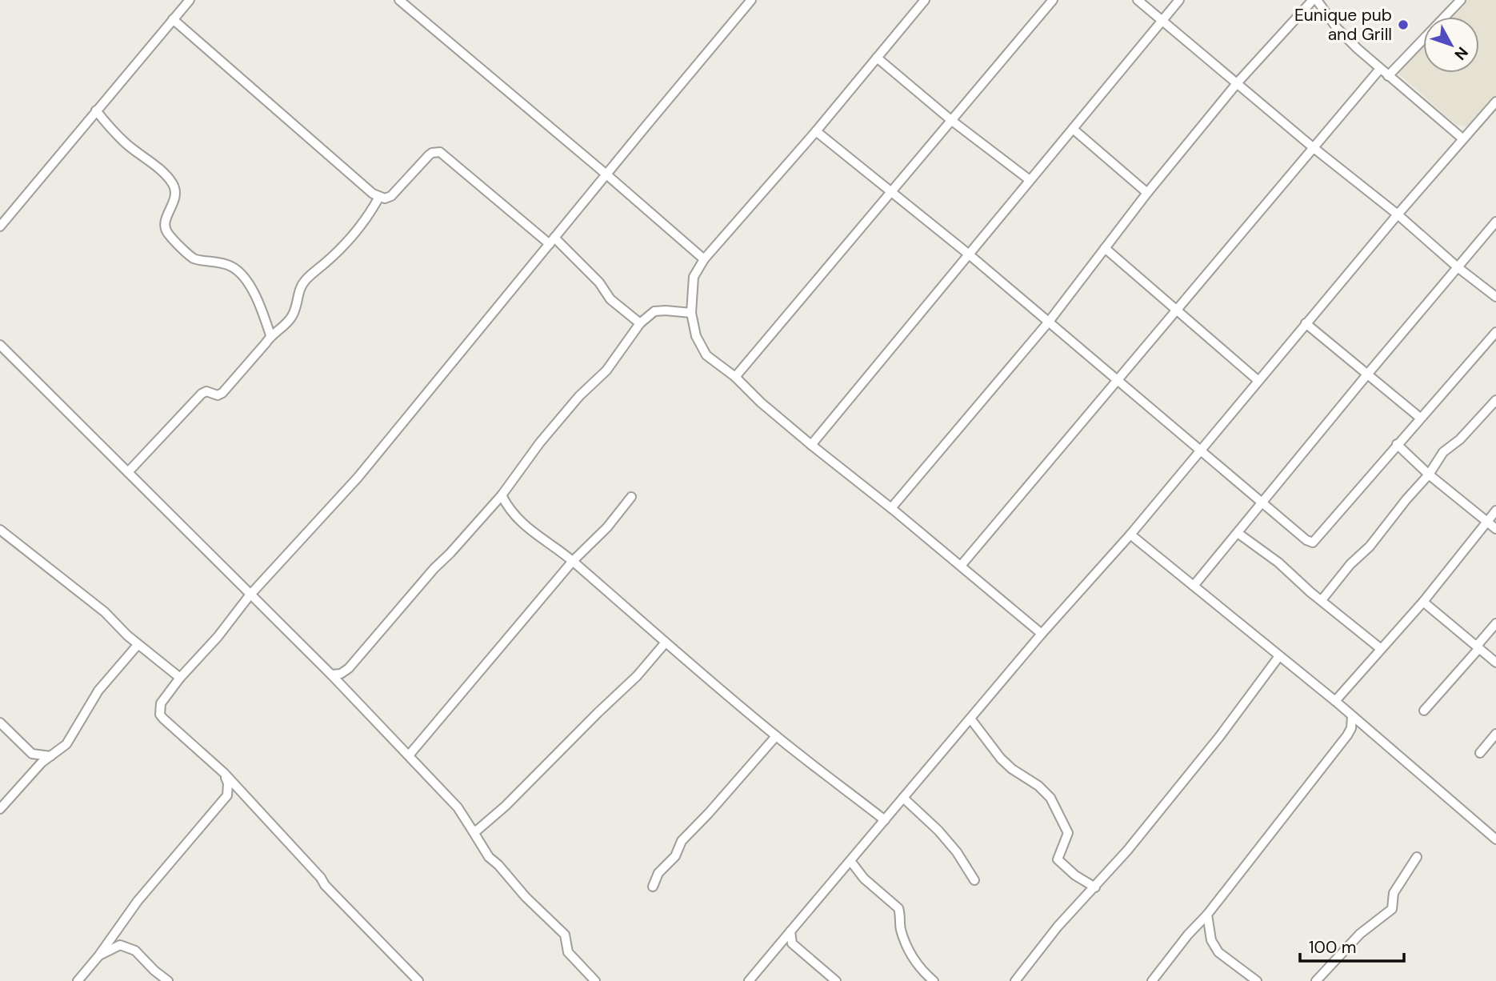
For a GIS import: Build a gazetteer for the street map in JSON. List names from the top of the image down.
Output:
{
  "places": ["Eunique pub and Grill"],
  "scale_bar": "100 m",
  "north": "bottom right"
}
